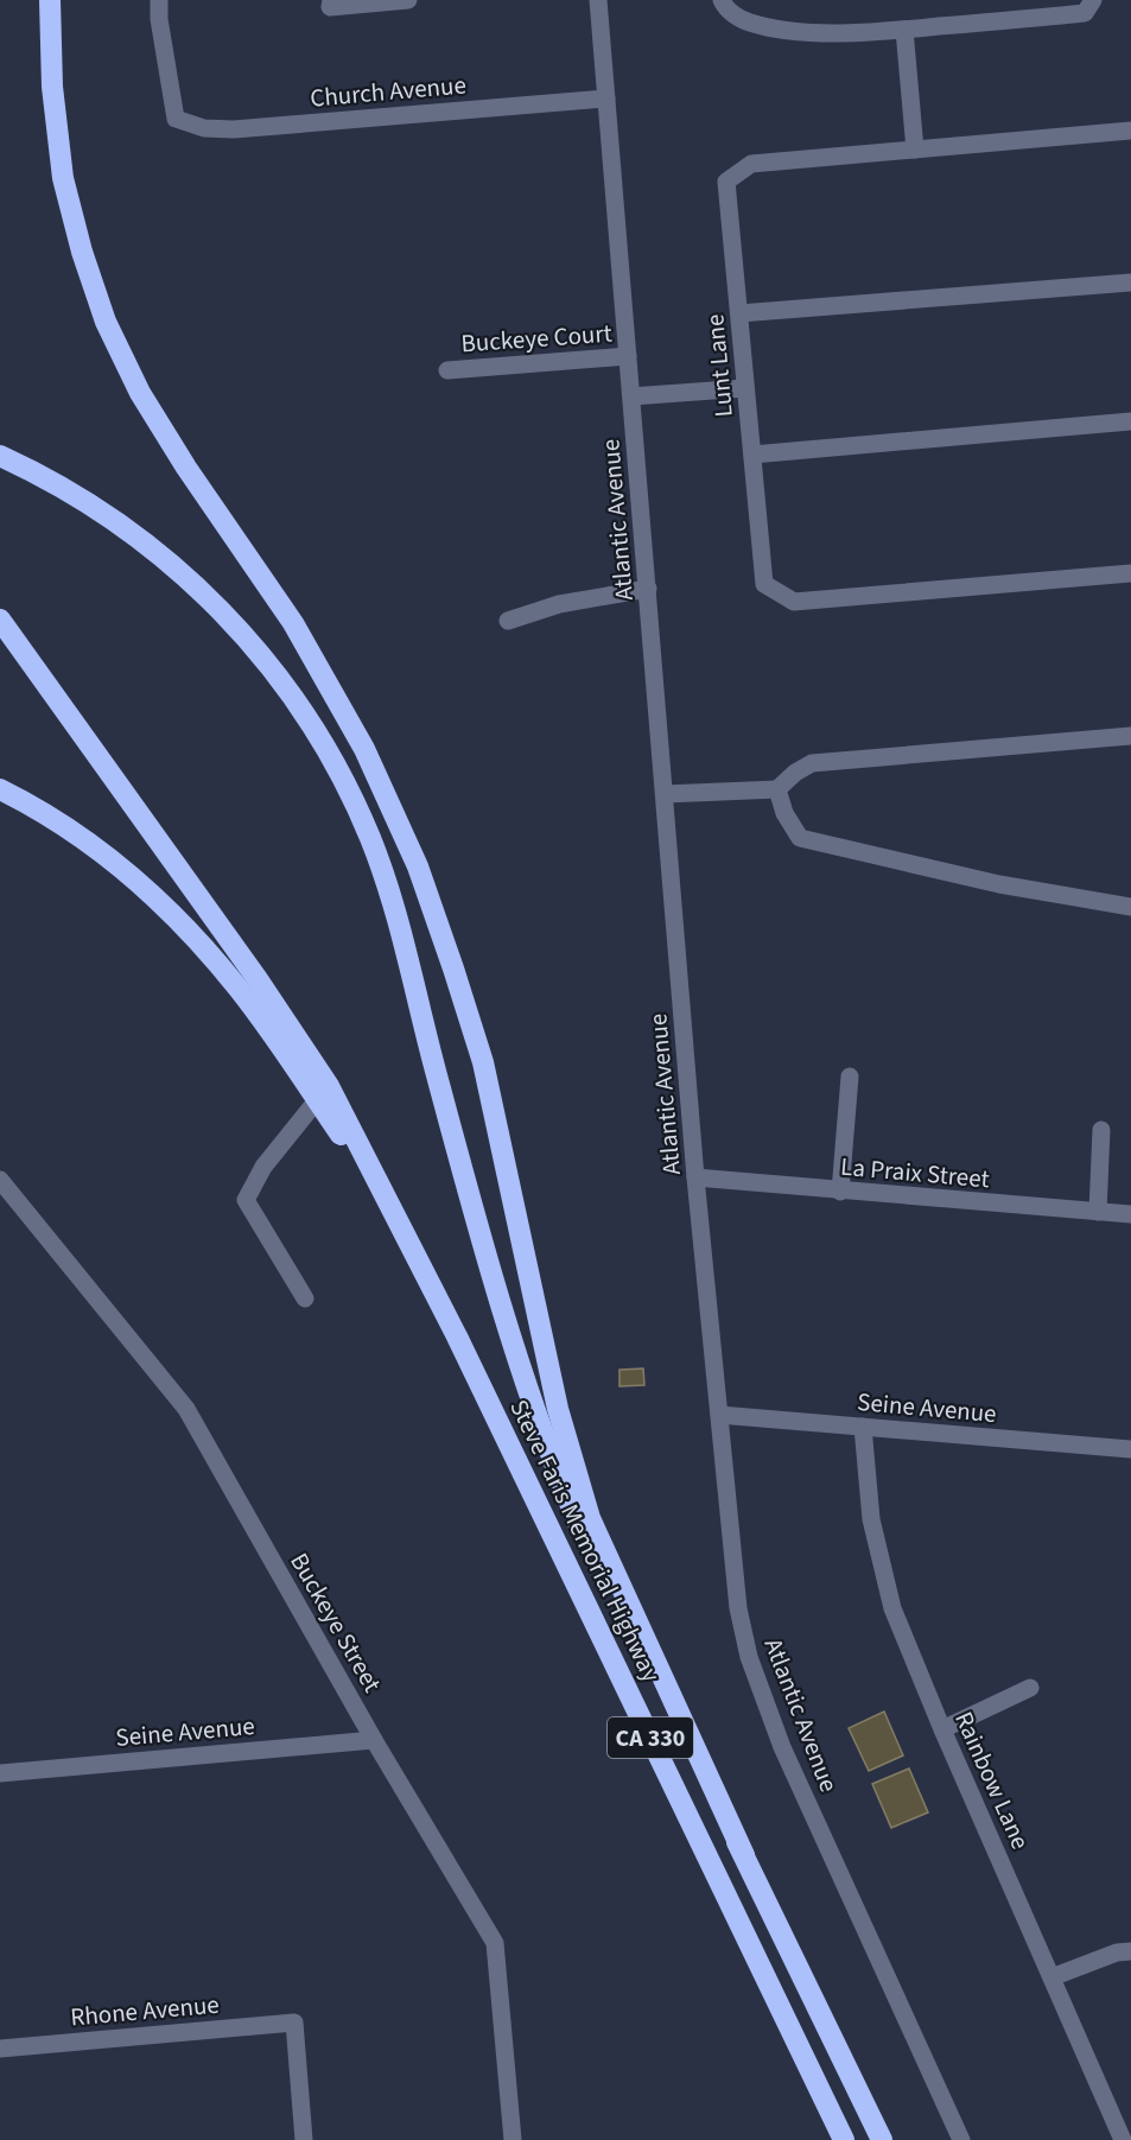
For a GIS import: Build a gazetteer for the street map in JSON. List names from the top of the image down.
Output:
{
  "streets": {
    "highway": ["Steve Faris Memorial Highway", "CA 330"],
    "street": [
      "Church Avenue",
      "Buckeye Court",
      "Lunt Lane",
      "Atlantic Avenue",
      "La Praix Street",
      "Seine Avenue",
      "Buckeye Street",
      "Rainbow Lane",
      "Rhone Avenue"
    ]
  },
  "crossings": [
    ["Church Avenue", "Atlantic Avenue"],
    ["Buckeye Court", "Atlantic Avenue"],
    ["Atlantic Avenue", "La Praix Street"],
    ["Atlantic Avenue", "Seine Avenue"],
    ["Seine Avenue", "Buckeye Street"],
    ["Seine Avenue", "Rainbow Lane"]
  ]
}
